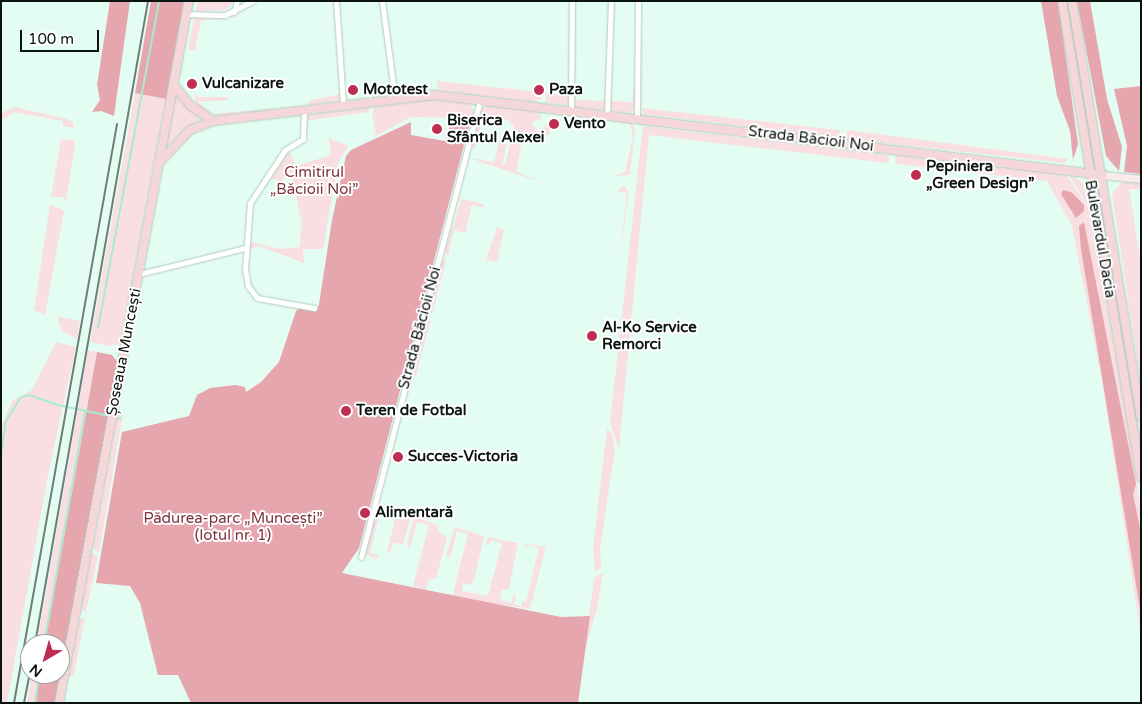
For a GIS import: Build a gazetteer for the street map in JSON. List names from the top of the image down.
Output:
{
  "streets": {
    "main road": ["Strada Băcioii Noi", "Bulevardul Dacia", "Șoseaua Muncești"]
  },
  "crossings": [
    ["Strada Băcioii Noi", "Bulevardul Dacia"],
    ["Strada Băcioii Noi", "Șoseaua Muncești"]
  ],
  "parks": ["Cimitirul „Băcioii Noi”", "Pădurea-parc „Muncești” (lotul nr. 1)"],
  "places": [
    "Vulcanizare",
    "Mototest",
    "Paza",
    "Vento",
    "Biserica Sfântul Alexei",
    "Pepiniera „Green Design”",
    "Al-Ko Service Remorci",
    "Teren de Fotbal",
    "Succes-Victoria",
    "Alimentară"
  ],
  "scale_bar": "100 m",
  "north": "bottom left"
}
